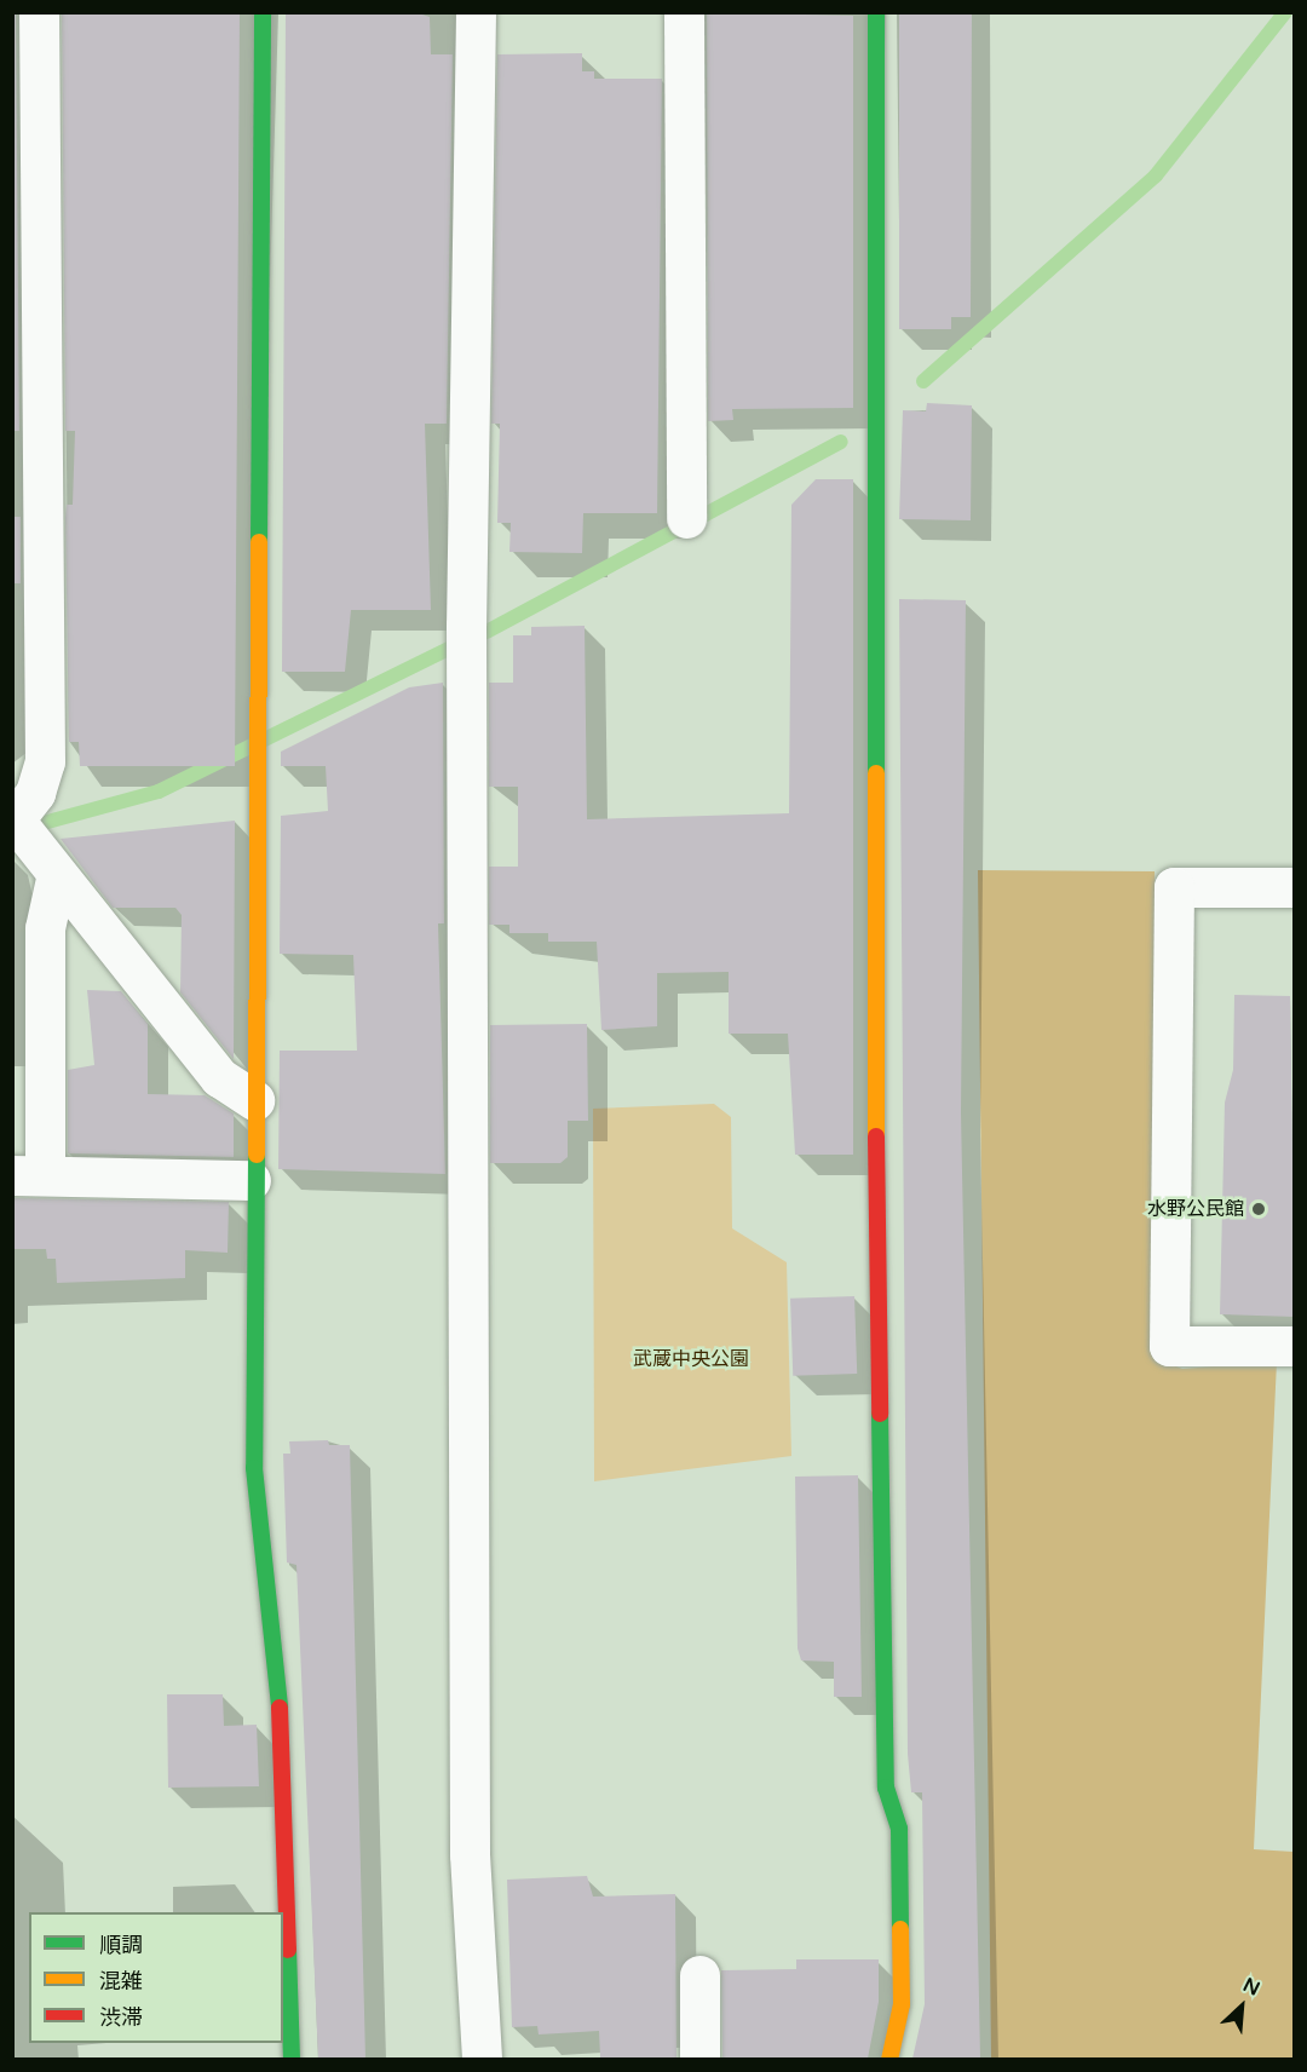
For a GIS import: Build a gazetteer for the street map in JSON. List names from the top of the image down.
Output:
{
  "parks": ["武蔵中央公園"],
  "places": ["水野公民館"],
  "legend": ["順調", "混雑", "渋滞"],
  "north": "top right"
}
